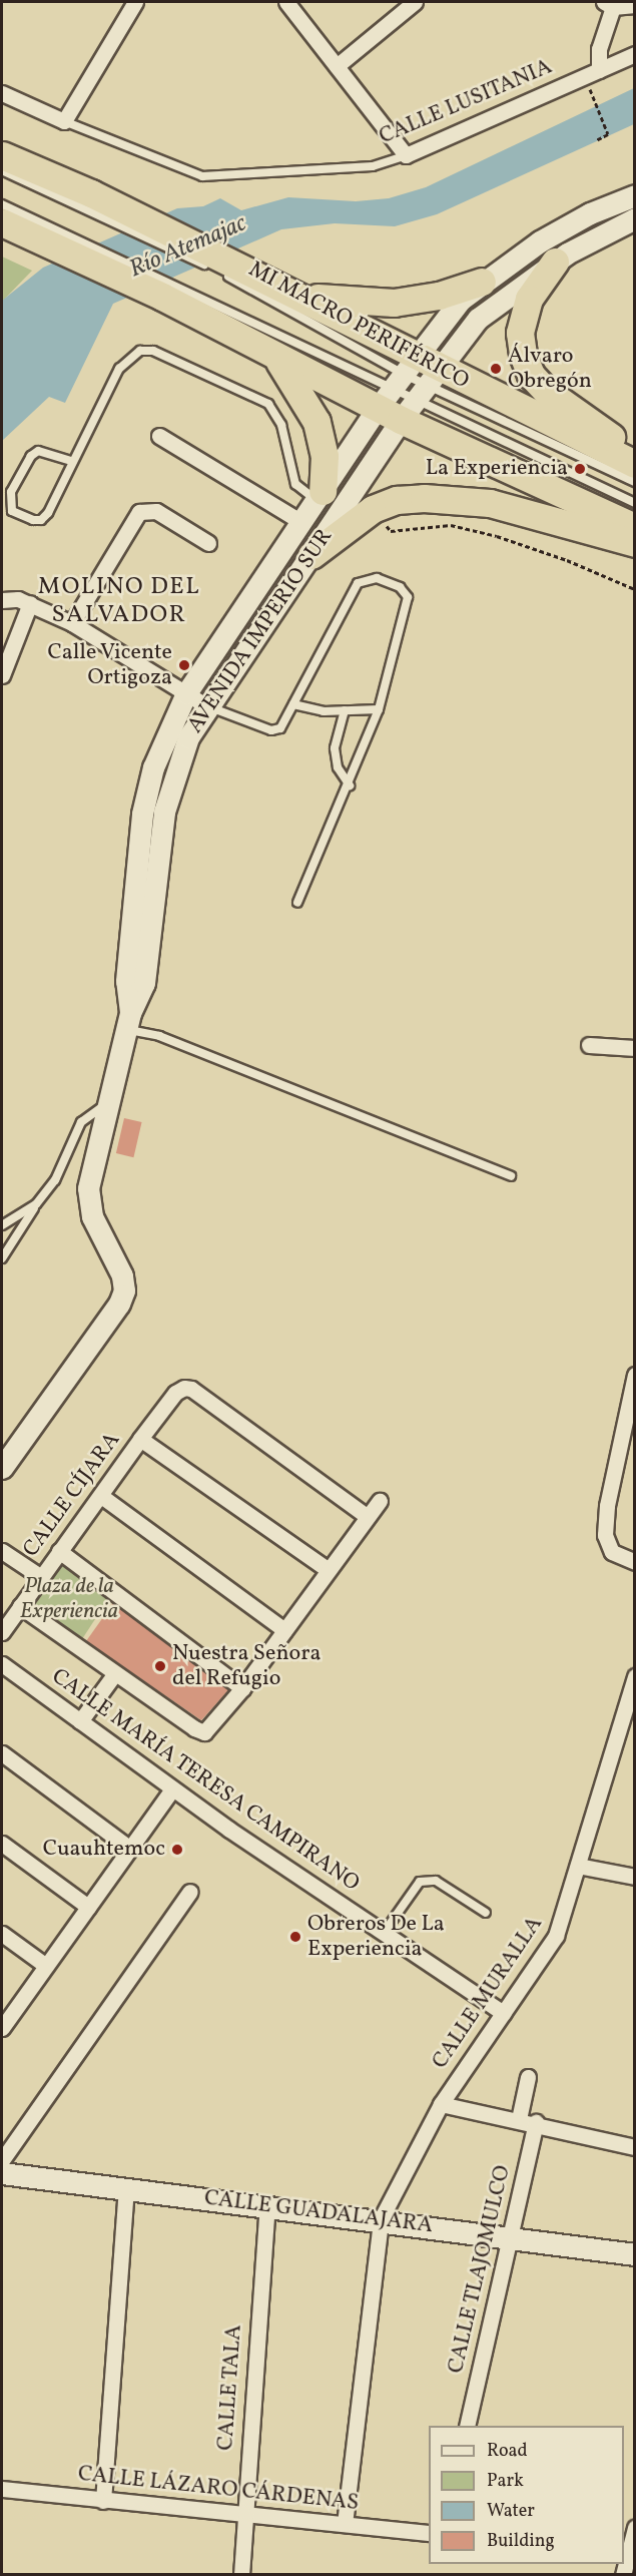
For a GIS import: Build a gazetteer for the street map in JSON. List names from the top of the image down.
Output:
{
  "streets": {
    "street": [
      "CALLE LUSITANIA",
      "AVENIDA IMPERIO SUR",
      "CALLE CÍJARA",
      "CALLE MARÍA TERESA CAMPIRANO",
      "CALLE MURALLA",
      "CALLE GUADALAJARA",
      "CALLE TLAJOMULCO",
      "CALLE TALA",
      "CALLE LÁZARO CÁRDENAS"
    ],
    "lane": ["MI MACRO PERIFÉRICO"]
  },
  "crossings": [
    ["MI MACRO PERIFÉRICO", "AVENIDA IMPERIO SUR"],
    ["CALLE MARÍA TERESA CAMPIRANO", "CALLE MURALLA"],
    ["CALLE MURALLA", "CALLE GUADALAJARA"],
    ["CALLE GUADALAJARA", "CALLE TLAJOMULCO"],
    ["CALLE GUADALAJARA", "CALLE TALA"],
    ["CALLE TALA", "CALLE LÁZARO CÁRDENAS"]
  ],
  "districts": ["MOLINO DEL SALVADOR"],
  "water": ["Río Atemajac"],
  "parks": ["Plaza de la Experiencia"],
  "places": [
    "Álvaro Obregón",
    "La Experiencia",
    "Calle Vicente Ortigoza",
    "Nuestra Señora del Refugio",
    "Cuauhtemoc",
    "Obreros De La Experiencia"
  ],
  "legend": [
    "Road",
    "Park",
    "Water",
    "Building"
  ]
}
